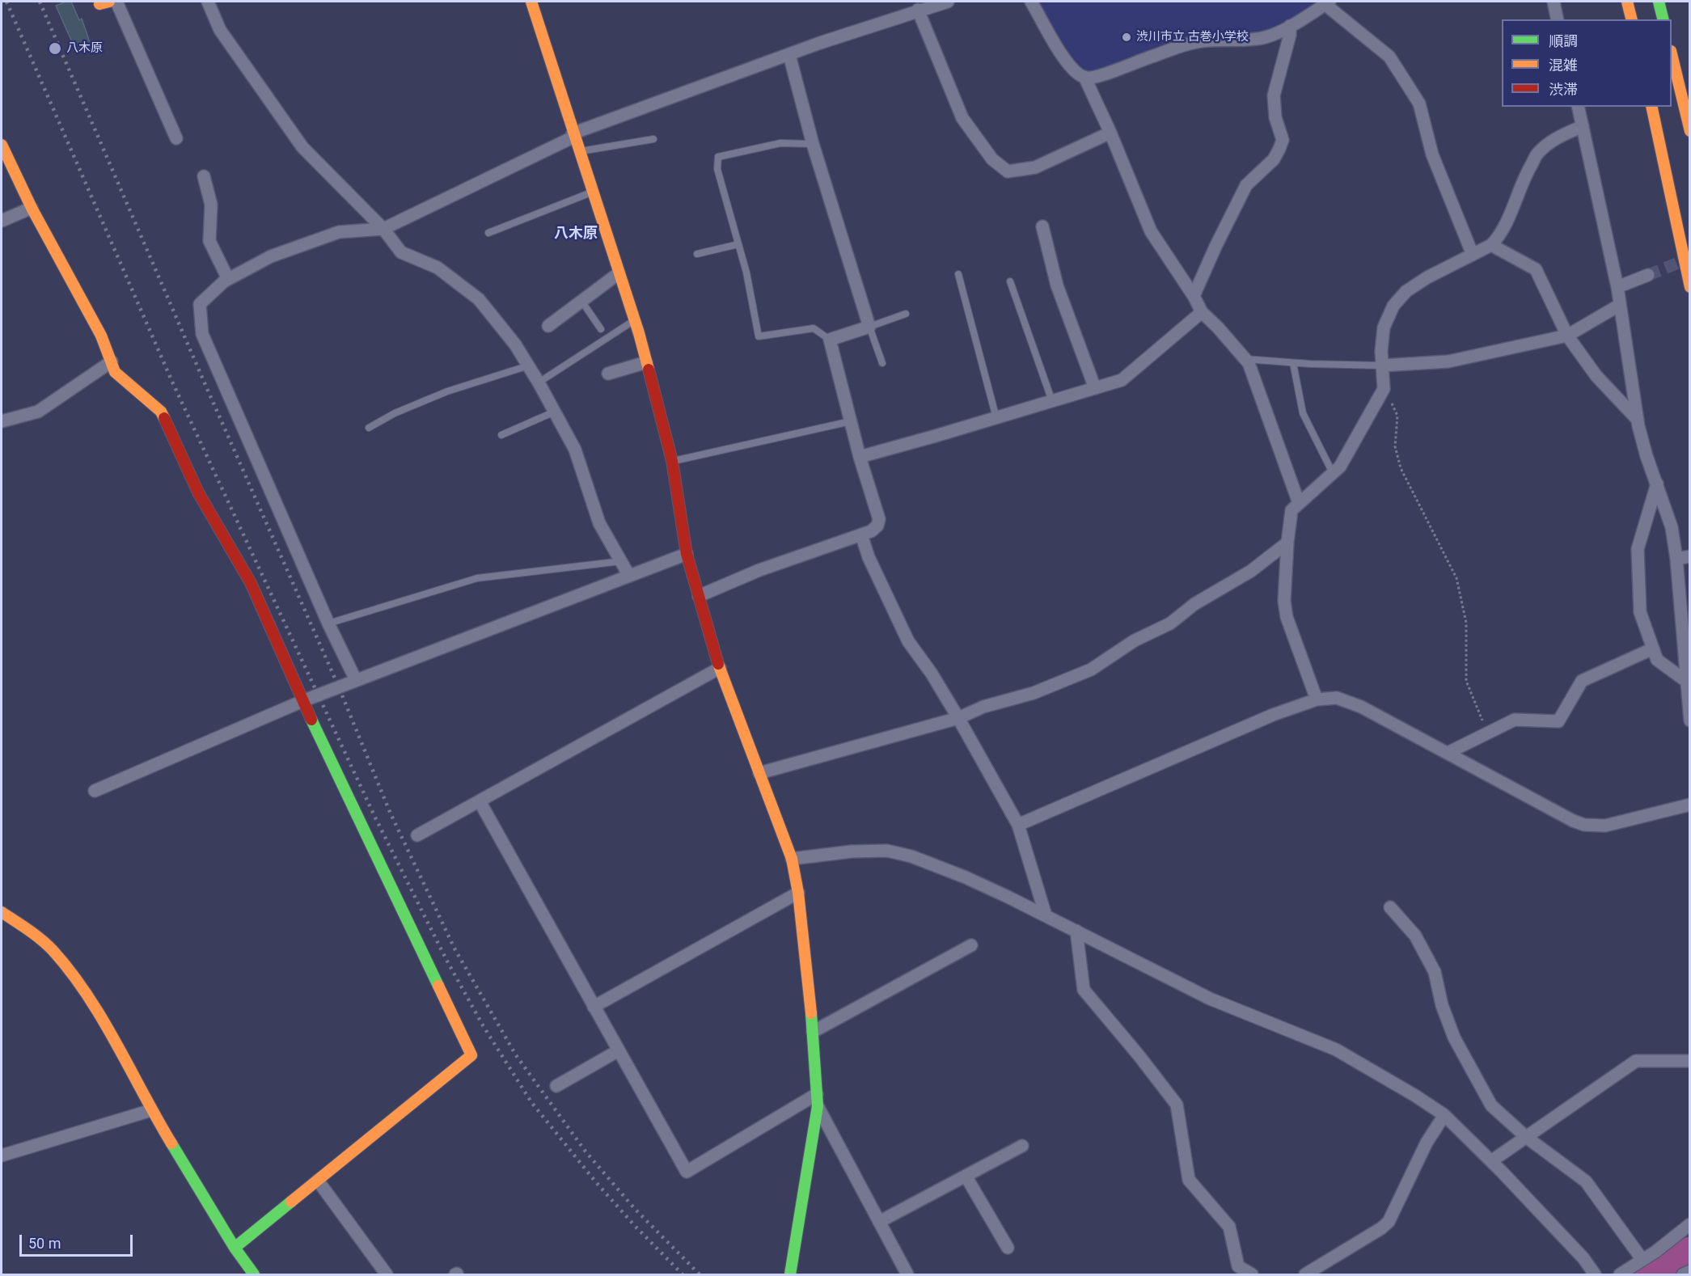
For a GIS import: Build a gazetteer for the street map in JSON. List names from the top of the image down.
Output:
{
  "districts": ["八木原"],
  "places": ["渋川市立 古巻小学校", "八木原"],
  "legend": ["順調", "混雑", "渋滞"],
  "scale_bar": "50 m"
}
